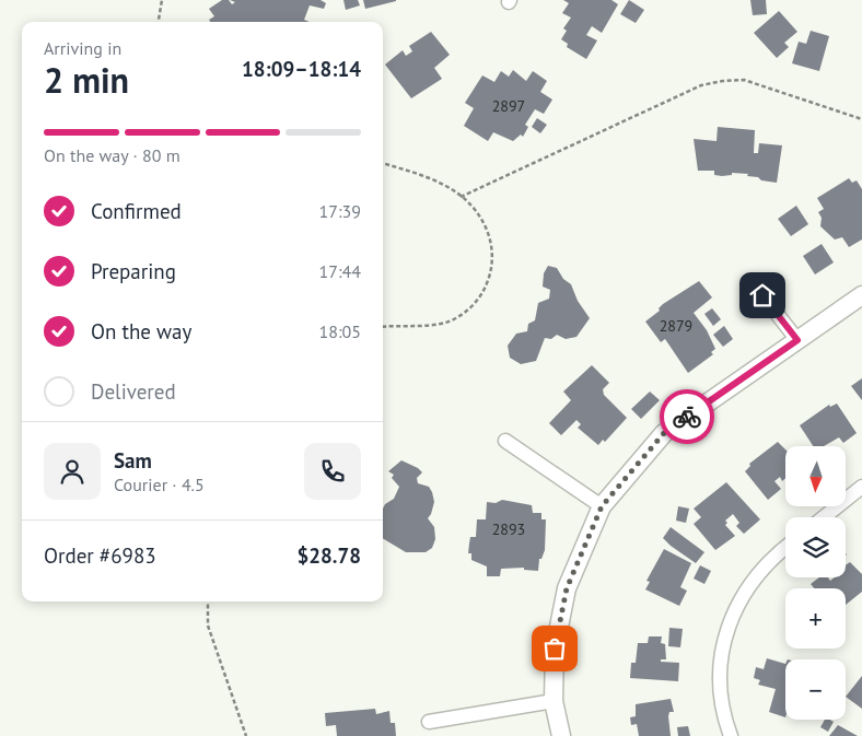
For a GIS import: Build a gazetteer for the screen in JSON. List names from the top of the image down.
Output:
{
  "house_numbers": ["2897", "2879", "2893"],
  "north": "bottom",
  "page": {
    "heading": ["2 min", "Arriving in", "18:09–18:14"],
    "panel": [
      "Sam",
      "Courier · 4.5",
      "Order #6983",
      "$28.78"
    ],
    "bar": "On the way · 80 m",
    "list": [
      ["Confirmed", "17:39"],
      ["Preparing", "17:44"],
      ["On the way", "18:05"],
      "Delivered"
    ],
    "map_buttons": ["+", "−"]
  }
}
